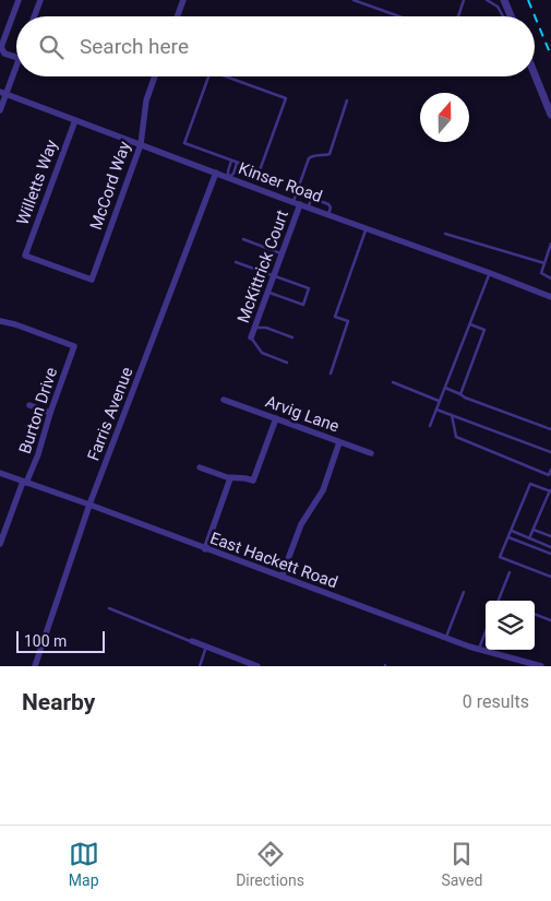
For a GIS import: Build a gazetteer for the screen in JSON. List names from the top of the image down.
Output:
{
  "streets": {
    "street": [
      "Willetts Way",
      "Kinser Road",
      "McCord Way",
      "McKittrick Court",
      "Burton Drive",
      "Farris Avenue",
      "Arvig Lane",
      "East Hackett Road"
    ]
  },
  "crossings": [
    ["Willetts Way", "Kinser Road"],
    ["Willetts Way", "McCord Way"],
    ["Kinser Road", "McCord Way"],
    ["Kinser Road", "McKittrick Court"],
    ["Kinser Road", "Farris Avenue"],
    ["Burton Drive", "East Hackett Road"],
    ["Farris Avenue", "East Hackett Road"]
  ],
  "scale_bar": "100 m",
  "north": "top",
  "page": {
    "search": "Search here",
    "scale": "100 m",
    "heading": ["Nearby", "0 results"],
    "nav": ["Map", "Directions", "Saved"]
  }
}
